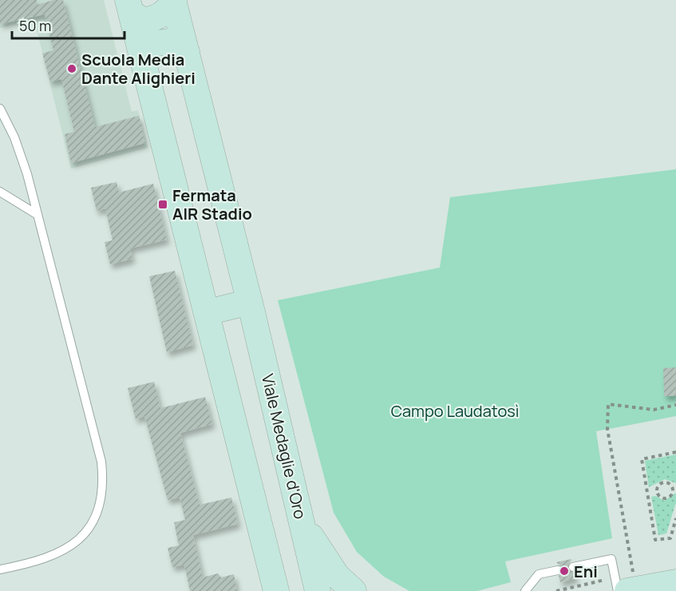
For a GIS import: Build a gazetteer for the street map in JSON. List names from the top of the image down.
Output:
{
  "streets": {
    "main road": ["Viale Medaglie d'Oro"]
  },
  "parks": ["Campo Laudatosì"],
  "places": {
    "other": ["Scuola Media Dante Alighieri", "Eni"],
    "transit": ["Fermata AIR Stadio"]
  },
  "scale_bar": "50 m"
}
